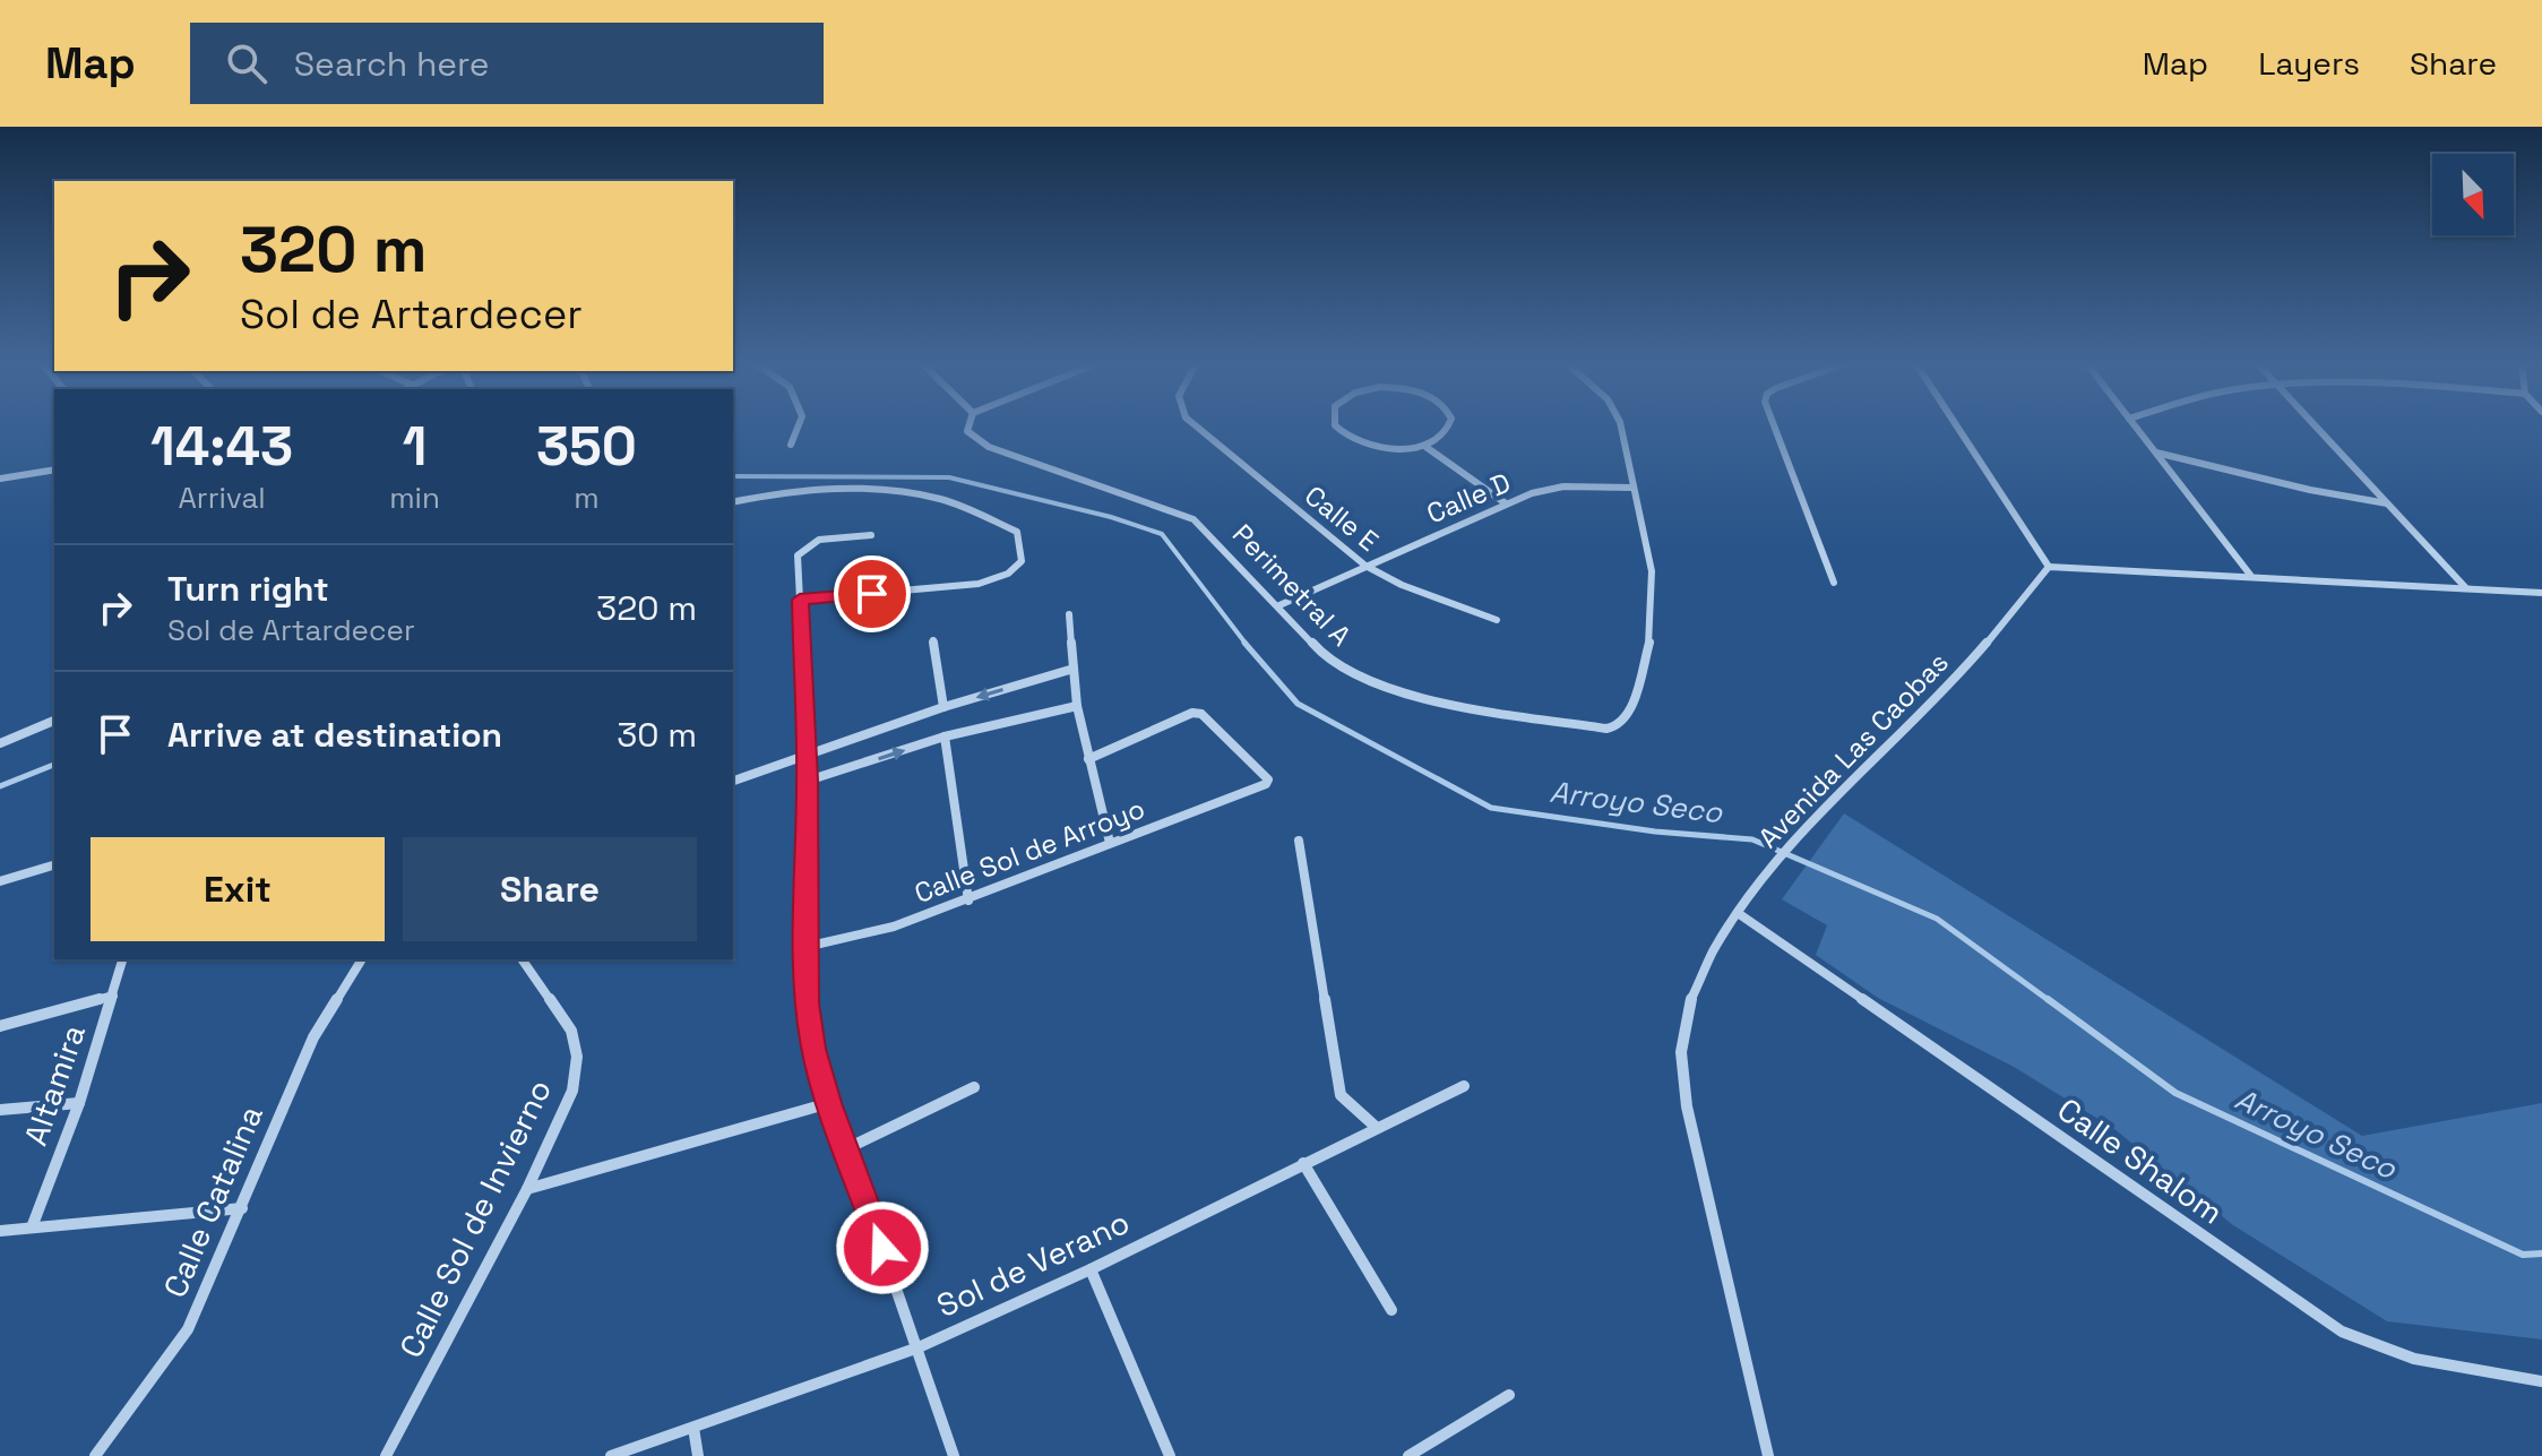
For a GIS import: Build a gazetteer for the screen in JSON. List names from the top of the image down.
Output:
{
  "streets": {
    "street": [
      "Calle D",
      "Calle E",
      "Perimetral A",
      "Avenida Las Caobas",
      "Calle Sol de Arroyo",
      "Altamira",
      "Calle Shalom",
      "Calle Catalina",
      "Calle Sol de Invierno",
      "Sol de Verano"
    ]
  },
  "crossings": [
    ["Calle D", "Calle E"],
    ["Calle D", "Perimetral A"],
    ["Avenida Las Caobas", "Calle Shalom"]
  ],
  "water": ["Arroyo Seco"],
  "north": "bottom right",
  "page": {
    "header": "Map",
    "search": "Search here",
    "nav": ["Map", "Layers", "Share"],
    "turn": ["320 m", "Sol de Artardecer"],
    "eta": [
      "14:43",
      "Arrival",
      "1",
      "min",
      "350",
      "m"
    ],
    "list": [
      {
        "name": "Turn right",
        "note": "Sol de Artardecer",
        "value": "320 m"
      },
      {
        "name": "Arrive at destination",
        "value": "30 m"
      }
    ],
    "buttons": ["Exit", "Share"]
  }
}
